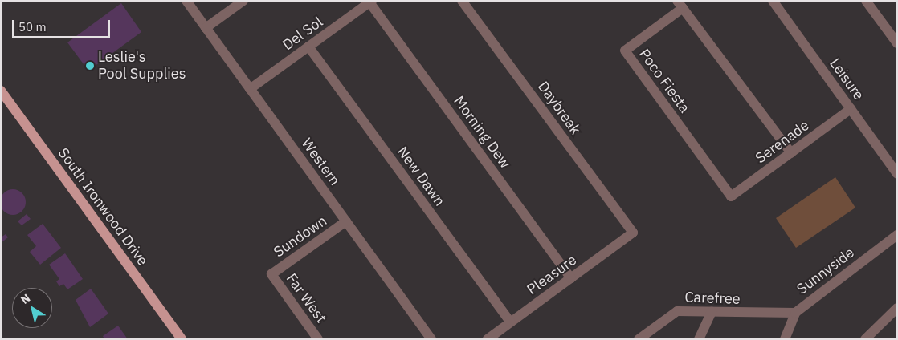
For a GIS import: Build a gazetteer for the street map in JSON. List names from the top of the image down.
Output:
{
  "streets": {
    "main road": ["South Ironwood Drive"],
    "street": [
      "Del Sol",
      "Leisure",
      "Poco Fiesta",
      "Daybreak",
      "Morning Dew",
      "Serenade",
      "Western",
      "New Dawn",
      "Sundown",
      "Sunnyside",
      "Pleasure",
      "Far West",
      "Carefree"
    ]
  },
  "crossings": [
    ["Del Sol", "Morning Dew"],
    ["Del Sol", "Western"],
    ["Del Sol", "New Dawn"],
    ["Leisure", "Serenade"],
    ["Poco Fiesta", "Serenade"],
    ["Daybreak", "Pleasure"],
    ["Morning Dew", "Pleasure"],
    ["Western", "Sundown"],
    ["New Dawn", "Pleasure"],
    ["Sundown", "Far West"],
    ["Sunnyside", "Carefree"]
  ],
  "places": ["Leslie's Pool Supplies"],
  "scale_bar": "50 m",
  "north": "top left"
}
